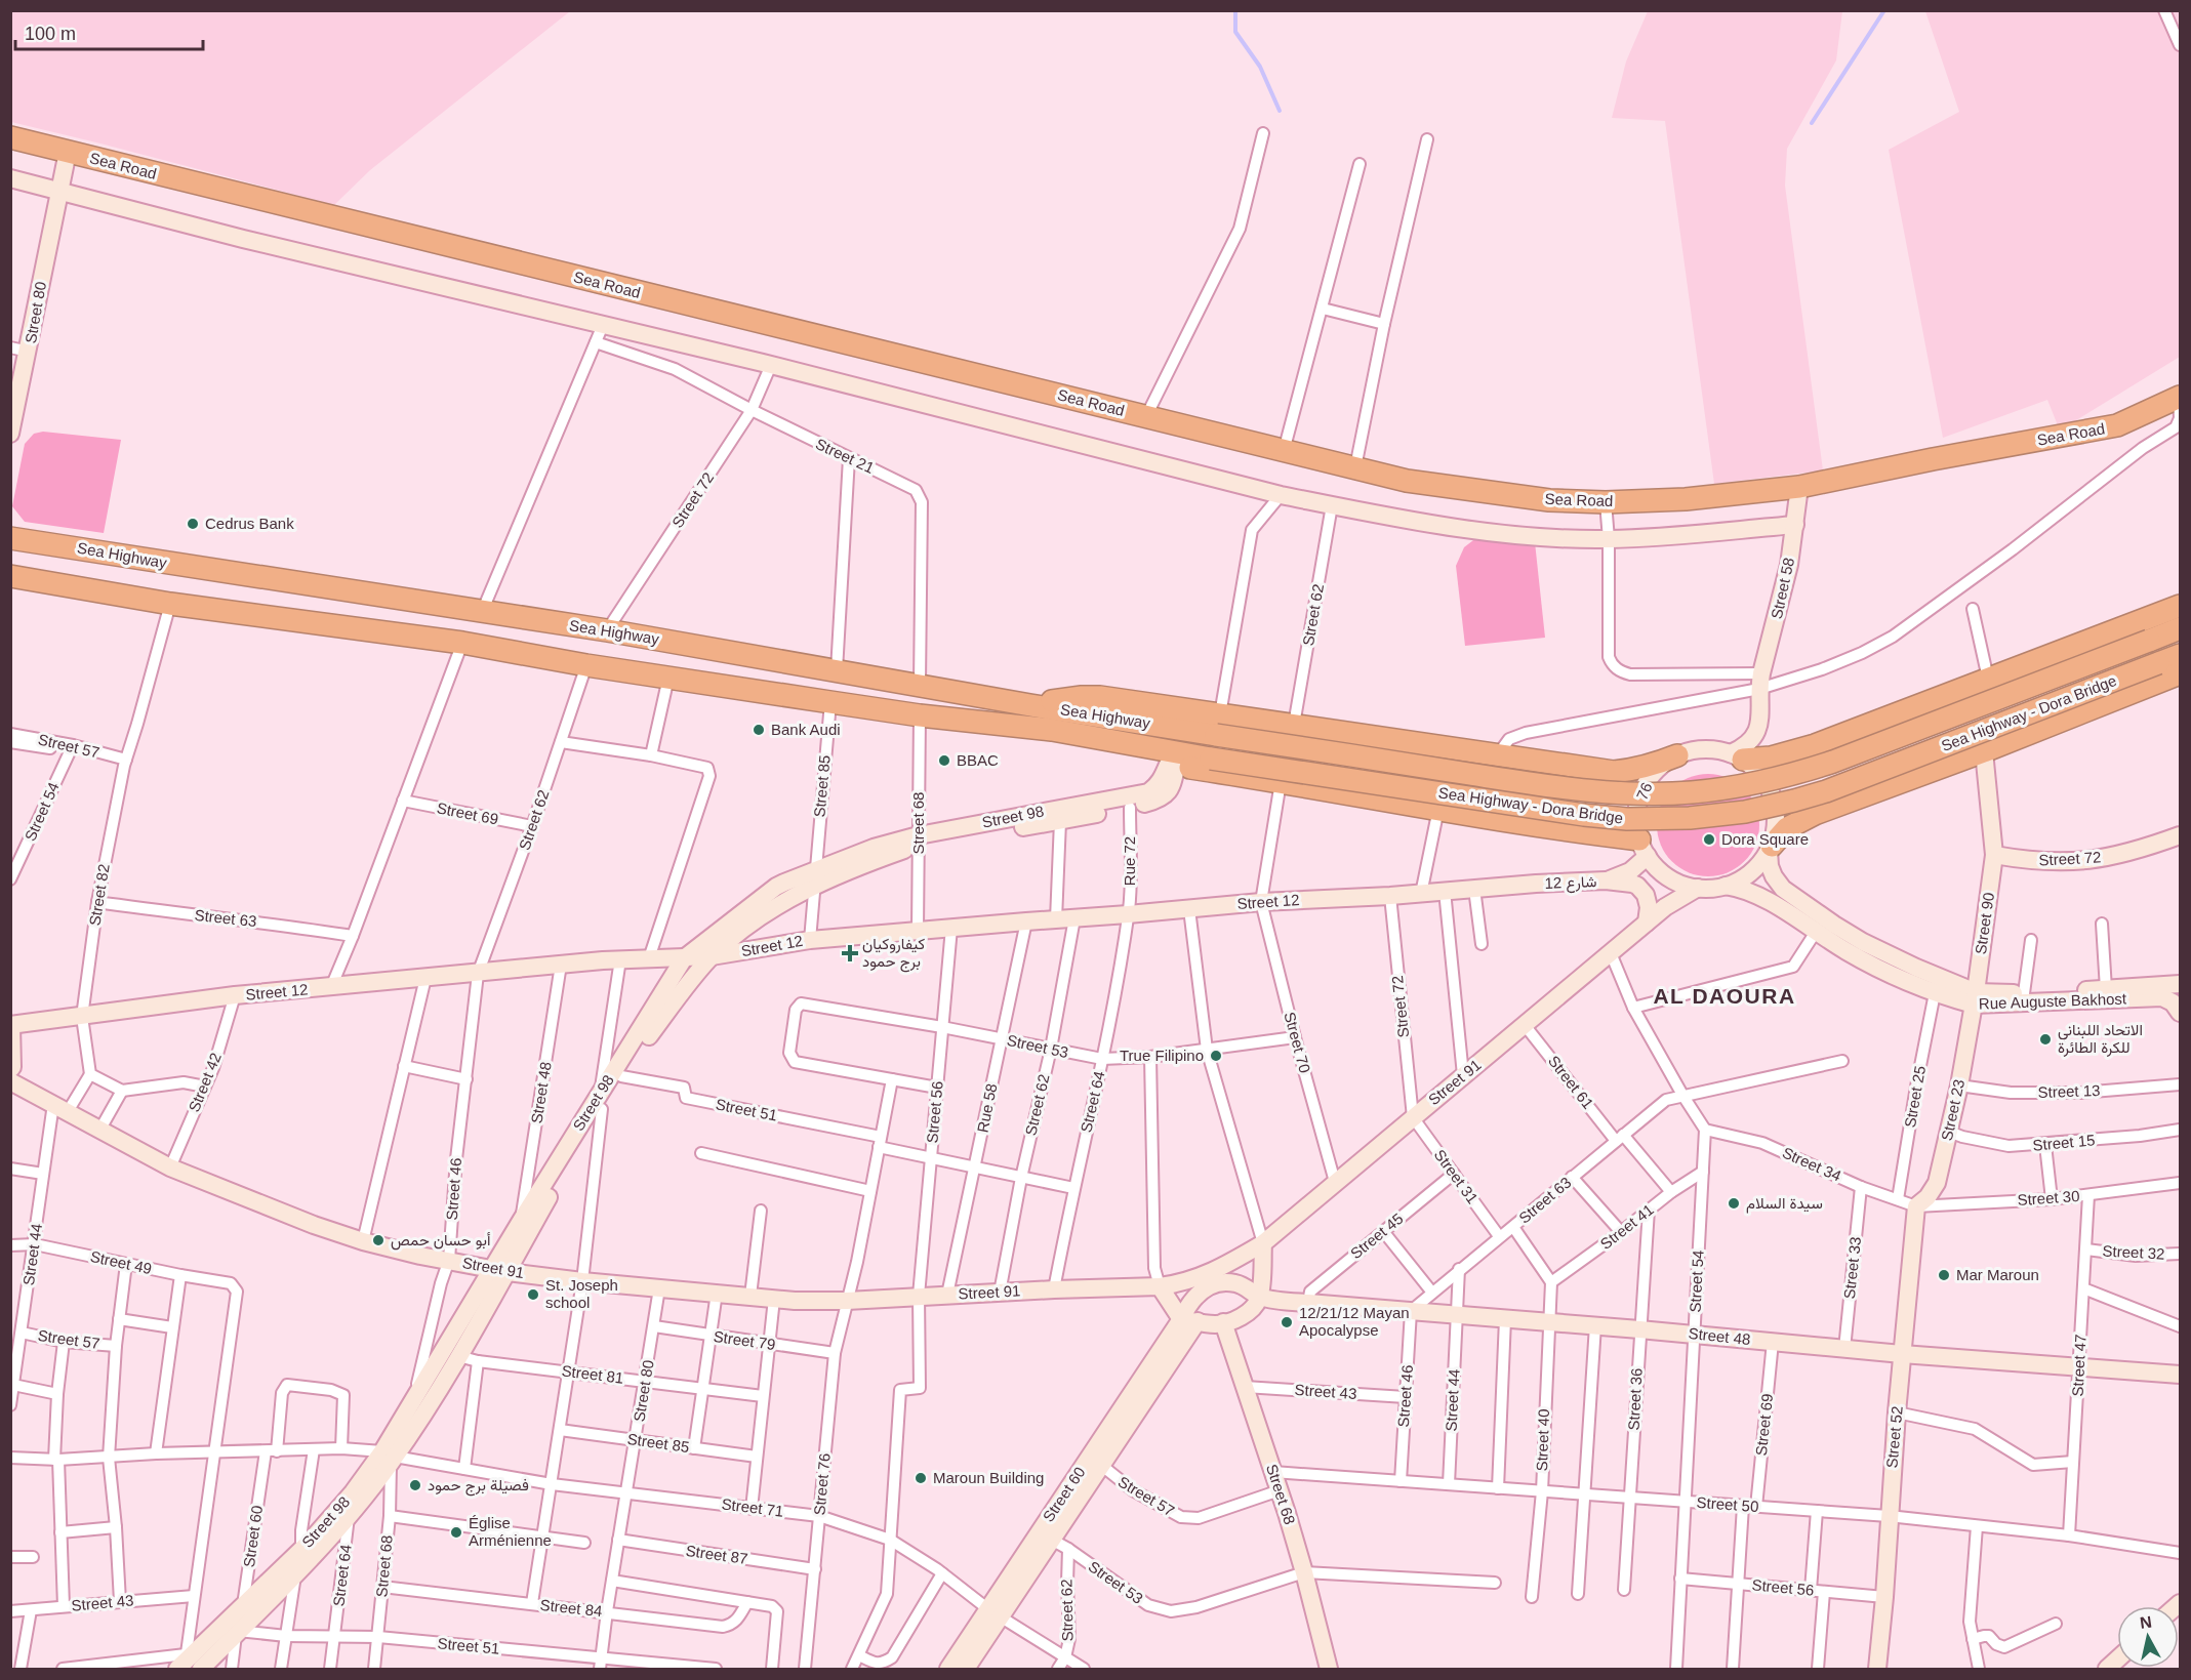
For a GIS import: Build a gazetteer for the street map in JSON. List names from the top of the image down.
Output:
{
  "streets": {
    "highway": ["Sea Road", "Sea Highway", "Sea Highway - Dora Bridge"],
    "street": [
      "Street 80",
      "Street 21",
      "Street 72",
      "Street 58",
      "Street 62",
      "Street 57",
      "Street 85",
      "76",
      "Street 54",
      "Street 69",
      "Street 98",
      "Street 68",
      "Rue 72",
      "شارع 12",
      "Street 82",
      "Street 12",
      "Street 63",
      "Street 90",
      "Rue Auguste Bakhost",
      "Street 70",
      "Street 53",
      "Street 42",
      "Street 91",
      "Street 61",
      "Street 13",
      "Street 48",
      "Street 25",
      "Street 64",
      "Rue 58",
      "Street 51",
      "Street 23",
      "Street 56",
      "Street 15",
      "Street 34",
      "Street 31",
      "Street 46",
      "Street 30",
      "Street 41",
      "Street 45",
      "Street 32",
      "Street 44",
      "Street 49",
      "Street 33",
      "Street 79",
      "Street 47",
      "Street 81",
      "Street 43",
      "Street 36",
      "Street 52",
      "Street 40",
      "Street 76",
      "Street 60",
      "Street 50",
      "Street 71",
      "Street 87",
      "Street 84"
    ]
  },
  "crossings": [
    ["Sea Road", "Street 80"],
    ["Sea Road", "Street 58"],
    ["Street 80", "Street 85"],
    ["Street 80", "Street 91"],
    ["Street 80", "Street 51"],
    ["Street 80", "Street 79"],
    ["Street 80", "Street 81"],
    ["Street 80", "Street 71"],
    ["Street 80", "Street 87"],
    ["Street 80", "Street 84"],
    ["Street 21", "Street 72"],
    ["Street 21", "Sea Highway"],
    ["Street 72", "Sea Highway"],
    ["Street 72", "Street 12"],
    ["Street 72", "Street 90"],
    ["Street 72", "Street 91"],
    ["Street 72", "Street 31"],
    ["Sea Highway", "Street 62"],
    ["Sea Highway", "Sea Highway - Dora Bridge"],
    ["Sea Highway", "Street 85"],
    ["Sea Highway", "Street 68"],
    ["Sea Highway", "Street 82"],
    ["Street 58", "76"],
    ["Street 58", "Rue Auguste Bakhost"],
    ["Street 58", "Street 91"],
    ["Street 62", "Street 69"],
    ["Street 62", "Street 12"],
    ["Street 62", "Street 53"],
    ["Street 62", "Street 91"],
    ["Street 62", "Street 46"],
    ["Street 62", "Street 71"],
    ["Street 57", "Street 54"],
    ["Street 57", "Street 68"],
    ["Street 57", "Street 82"],
    ["Street 57", "Street 44"],
    ["Street 57", "Street 60"],
    ["Street 85", "Street 98"],
    ["76", "Rue Auguste Bakhost"],
    ["76", "Street 91"],
    ["Street 54", "Street 48"],
    ["Street 54", "Street 56"],
    ["Street 54", "Street 34"],
    ["Street 54", "Street 41"],
    ["Street 54", "Street 50"],
    ["Street 69", "Street 48"],
    ["Street 69", "Street 50"],
    ["Street 98", "Street 68"],
    ["Street 98", "Rue 72"],
    ["Street 98", "Street 12"],
    ["Street 98", "Street 91"],
    ["Street 98", "Street 48"],
    ["Street 98", "Street 64"],
    ["Street 98", "Street 51"],
    ["Street 98", "Street 46"],
    ["Street 98", "Street 81"],
    ["Street 98", "Street 60"],
    ["Street 98", "Street 71"],
    ["Street 68", "Street 12"],
    ["Street 68", "Street 53"],
    ["Street 68", "Street 51"],
    ["Street 68", "Street 43"],
    ["Street 68", "Street 50"],
    ["Street 68", "Street 71"],
    ["Street 68", "Street 84"],
    ["Rue 72", "Street 12"],
    ["Rue 72", "Street 64"],
    ["شارع 12", "Street 12"],
    ["Street 82", "Street 12"],
    ["Street 82", "Street 63"],
    ["Street 12", "Street 70"],
    ["Street 12", "Street 42"],
    ["Street 12", "Street 48"],
    ["Street 12", "Street 64"],
    ["Street 12", "Rue 58"],
    ["Street 12", "Street 56"],
    ["Street 12", "Street 46"],
    ["Street 63", "Street 61"],
    ["Street 63", "Street 48"],
    ["Street 63", "Street 31"],
    ["Street 63", "Street 46"],
    ["Street 90", "Rue Auguste Bakhost"],
    ["Street 90", "Street 23"],
    ["Rue Auguste Bakhost", "Street 91"],
    ["Rue Auguste Bakhost", "Street 25"],
    ["Rue Auguste Bakhost", "Street 23"],
    ["Street 70", "Street 53"],
    ["Street 70", "Street 91"],
    ["Street 53", "Street 64"],
    ["Street 53", "Rue 58"],
    ["Street 53", "Street 56"],
    ["Street 53", "Street 76"],
    ["Street 53", "Street 60"],
    ["Street 42", "Street 91"],
    ["Street 91", "Street 61"],
    ["Street 91", "Street 64"],
    ["Street 91", "Rue 58"],
    ["Street 91", "Street 56"],
    ["Street 91", "Street 31"],
    ["Street 91", "Street 46"],
    ["Street 91", "Street 44"],
    ["Street 91", "Street 76"],
    ["Street 61", "Street 41"],
    ["Street 13", "Street 23"],
    ["Street 48", "Street 46"],
    ["Street 48", "Street 45"],
    ["Street 48", "Street 44"],
    ["Street 48", "Street 33"],
    ["Street 48", "Street 47"],
    ["Street 48", "Street 36"],
    ["Street 48", "Street 52"],
    ["Street 48", "Street 40"],
    ["Street 48", "Street 60"],
    ["Street 25", "Street 34"],
    ["Street 64", "Street 51"],
    ["Street 51", "Street 76"],
    ["Street 23", "Street 15"],
    ["Street 23", "Street 34"],
    ["Street 23", "Street 30"],
    ["Street 23", "Street 52"],
    ["Street 56", "Street 52"],
    ["Street 56", "Street 71"],
    ["Street 34", "Street 30"],
    ["Street 34", "Street 33"],
    ["Street 34", "Street 52"],
    ["Street 31", "Street 45"],
    ["Street 46", "Street 43"],
    ["Street 46", "Street 50"],
    ["Street 30", "Street 47"],
    ["Street 30", "Street 52"],
    ["Street 41", "Street 36"],
    ["Street 41", "Street 40"],
    ["Street 32", "Street 47"],
    ["Street 44", "Street 49"],
    ["Street 44", "Street 50"],
    ["Street 49", "Street 71"],
    ["Street 79", "Street 76"],
    ["Street 47", "Street 50"],
    ["Street 36", "Street 50"],
    ["Street 52", "Street 50"],
    ["Street 40", "Street 50"],
    ["Street 76", "Street 71"],
    ["Street 76", "Street 87"],
    ["Street 60", "Street 71"]
  ],
  "districts": ["AL DAOURA"],
  "places": {
    "other": [
      "Cedrus Bank",
      "Bank Audi",
      "BBAC",
      "Dora Square",
      "الاتحاد اللبناني للكرة الطائرة",
      "True Filipino",
      "سيدة السلام",
      "أبو حسان حمص",
      "Mar Maroun",
      "St. Joseph school",
      "12/21/12 Mayan Apocalypse",
      "Maroun Building",
      "فصيلة برج حمود",
      "Église Arménienne"
    ],
    "health": ["كيفاروكيان برج حمود"]
  },
  "scale_bar": "100 m",
  "north": "top"
}
